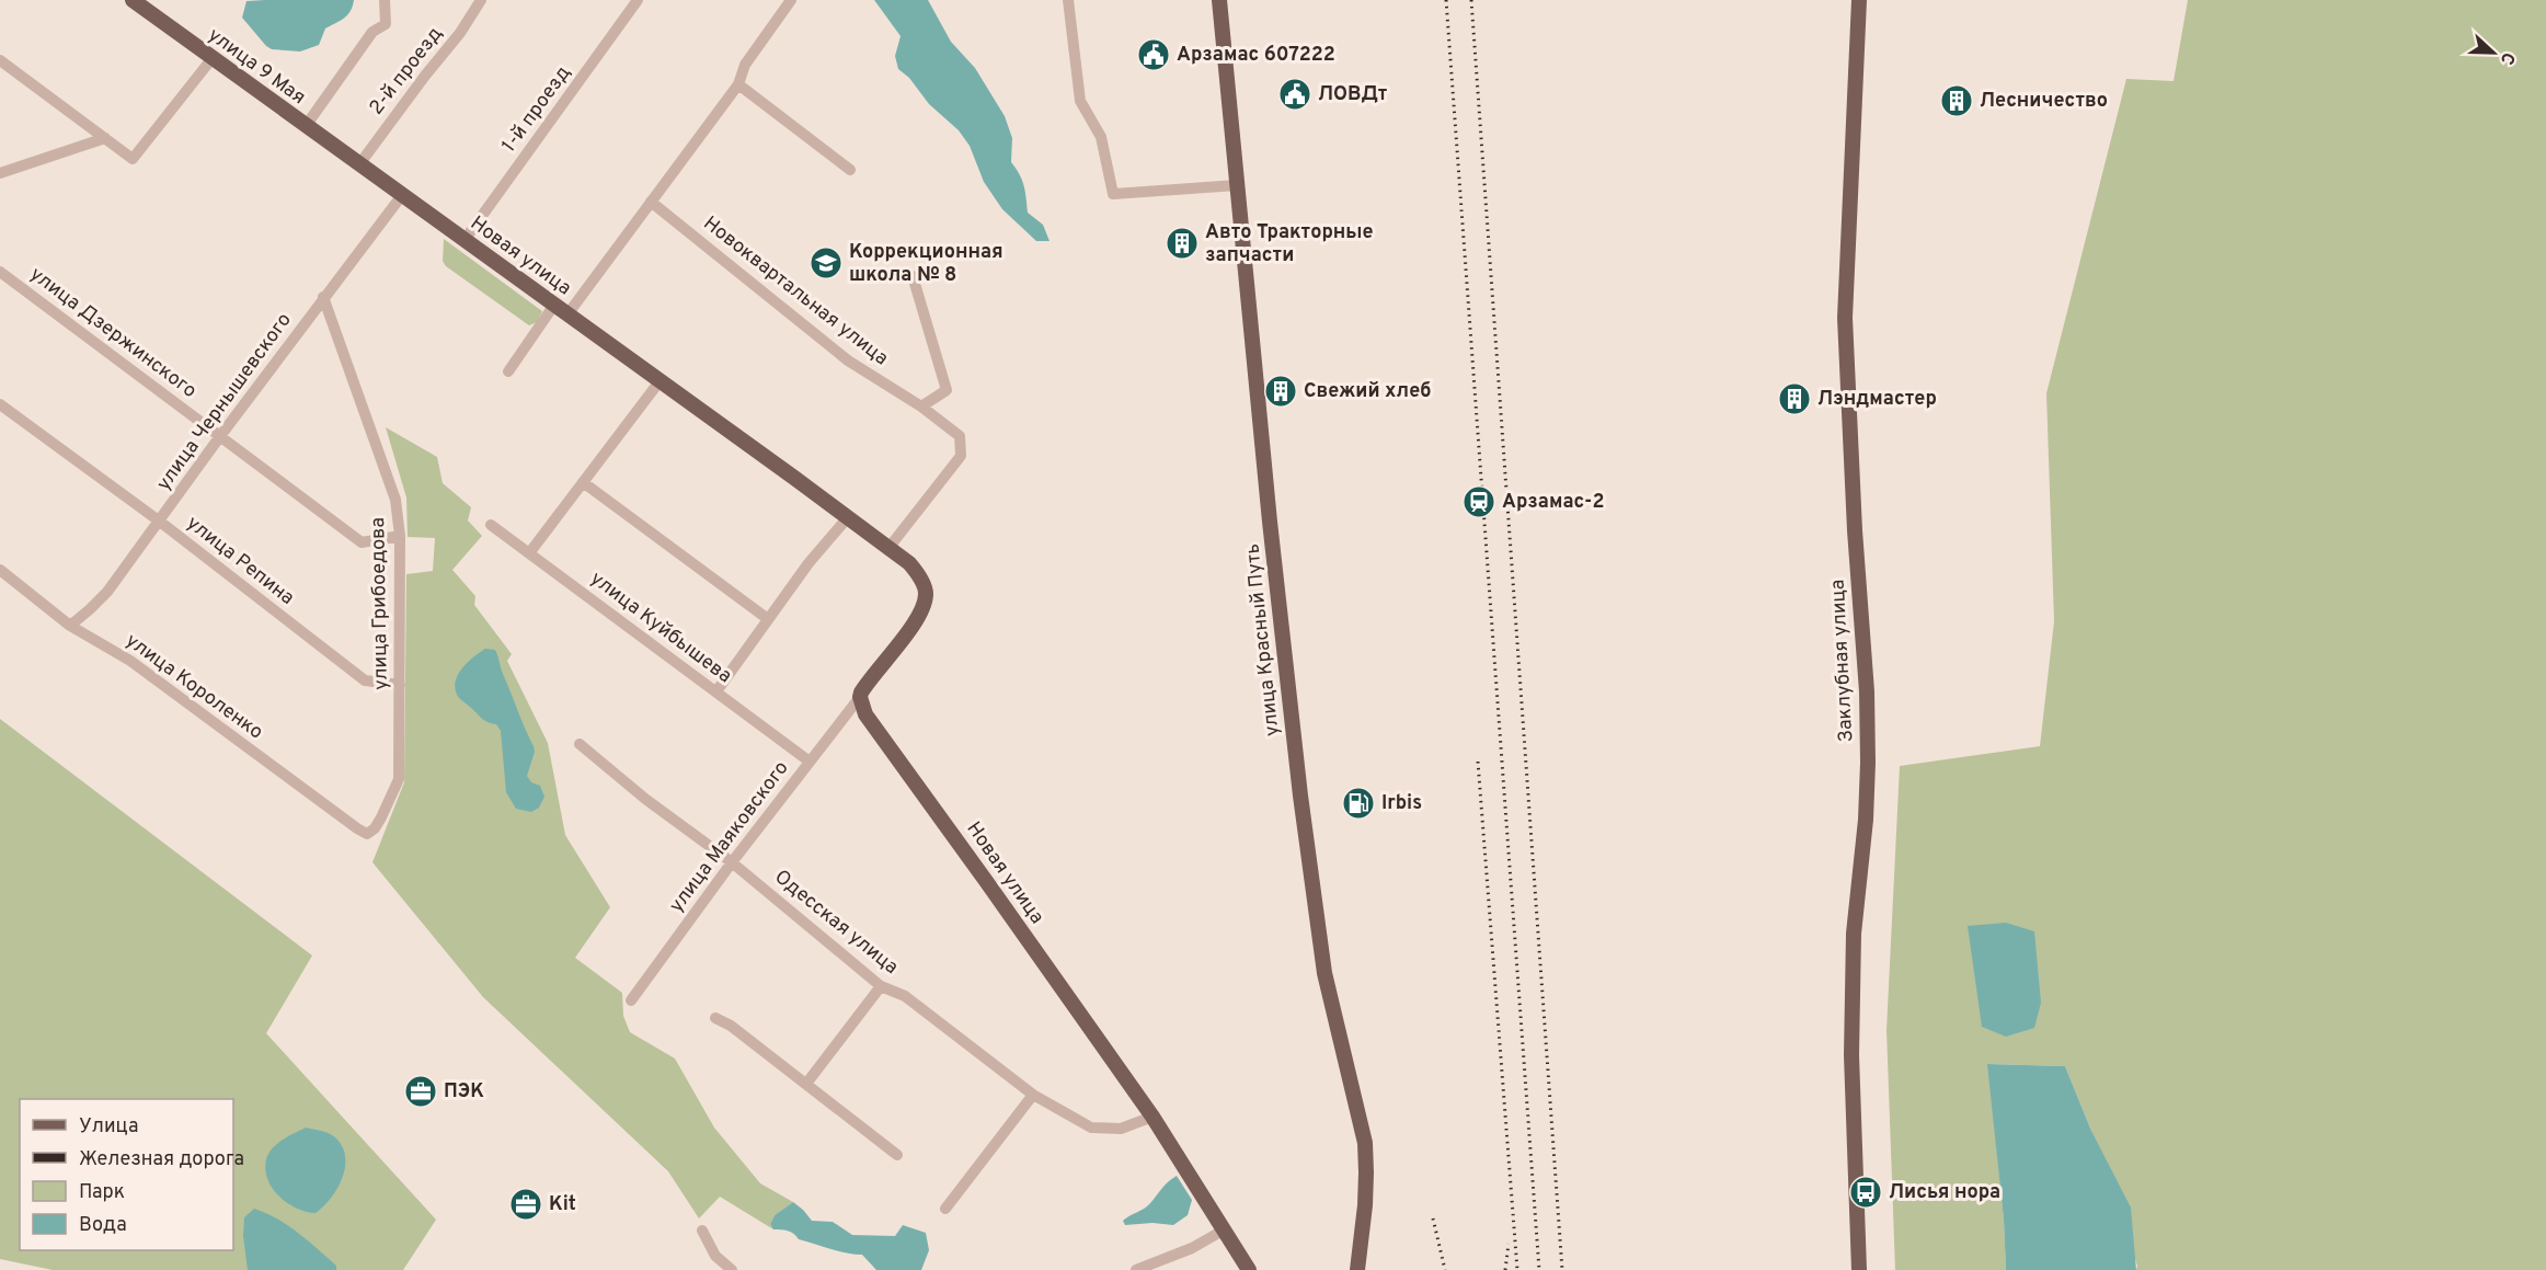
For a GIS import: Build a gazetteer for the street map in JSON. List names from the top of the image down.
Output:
{
  "streets": {
    "main road": [
      "улица 9 Мая",
      "Новая улица",
      "улица Красный Путь",
      "Заклубная улица"
    ],
    "street": [
      "2-й проезд",
      "1-й проезд",
      "Новоквартальная улица",
      "улица Дзержинского",
      "улица Чернышевского",
      "улица Репина",
      "улица Грибоедова",
      "улица Куйбышева",
      "улица Короленко",
      "улица Маяковского",
      "Одесская улица"
    ]
  },
  "crossings": [
    ["улица 9 Мая", "2-й проезд"],
    ["улица 9 Мая", "Новая улица"],
    ["2-й проезд", "Новая улица"],
    ["1-й проезд", "Новая улица"],
    ["Новая улица", "Новоквартальная улица"],
    ["Новая улица", "улица Чернышевского"],
    ["Новая улица", "улица Маяковского"],
    ["Новая улица", "Одесская улица"],
    ["улица Дзержинского", "улица Чернышевского"],
    ["улица Дзержинского", "улица Грибоедова"],
    ["улица Чернышевского", "улица Репина"],
    ["улица Чернышевского", "улица Грибоедова"],
    ["улица Чернышевского", "улица Короленко"],
    ["улица Репина", "улица Грибоедова"],
    ["улица Грибоедова", "улица Короленко"],
    ["улица Куйбышева", "улица Маяковского"],
    ["улица Маяковского", "Одесская улица"]
  ],
  "places": {
    "public building": ["Арзамас 607222", "ЛОВДт"],
    "building": [
      "Лесничество",
      "Авто Тракторные запчасти",
      "Свежий хлеб",
      "Лэндмастер"
    ],
    "school or university": ["Коррекционная школа № 8"],
    "station": ["Арзамас-2"],
    "fuel station": ["Irbis"],
    "office": ["ПЭК", "Kit"],
    "bus stop": ["Лисья нора"]
  },
  "legend": [
    "Улица",
    "Железная дорога",
    "Парк",
    "Вода"
  ],
  "north": "right"
}
